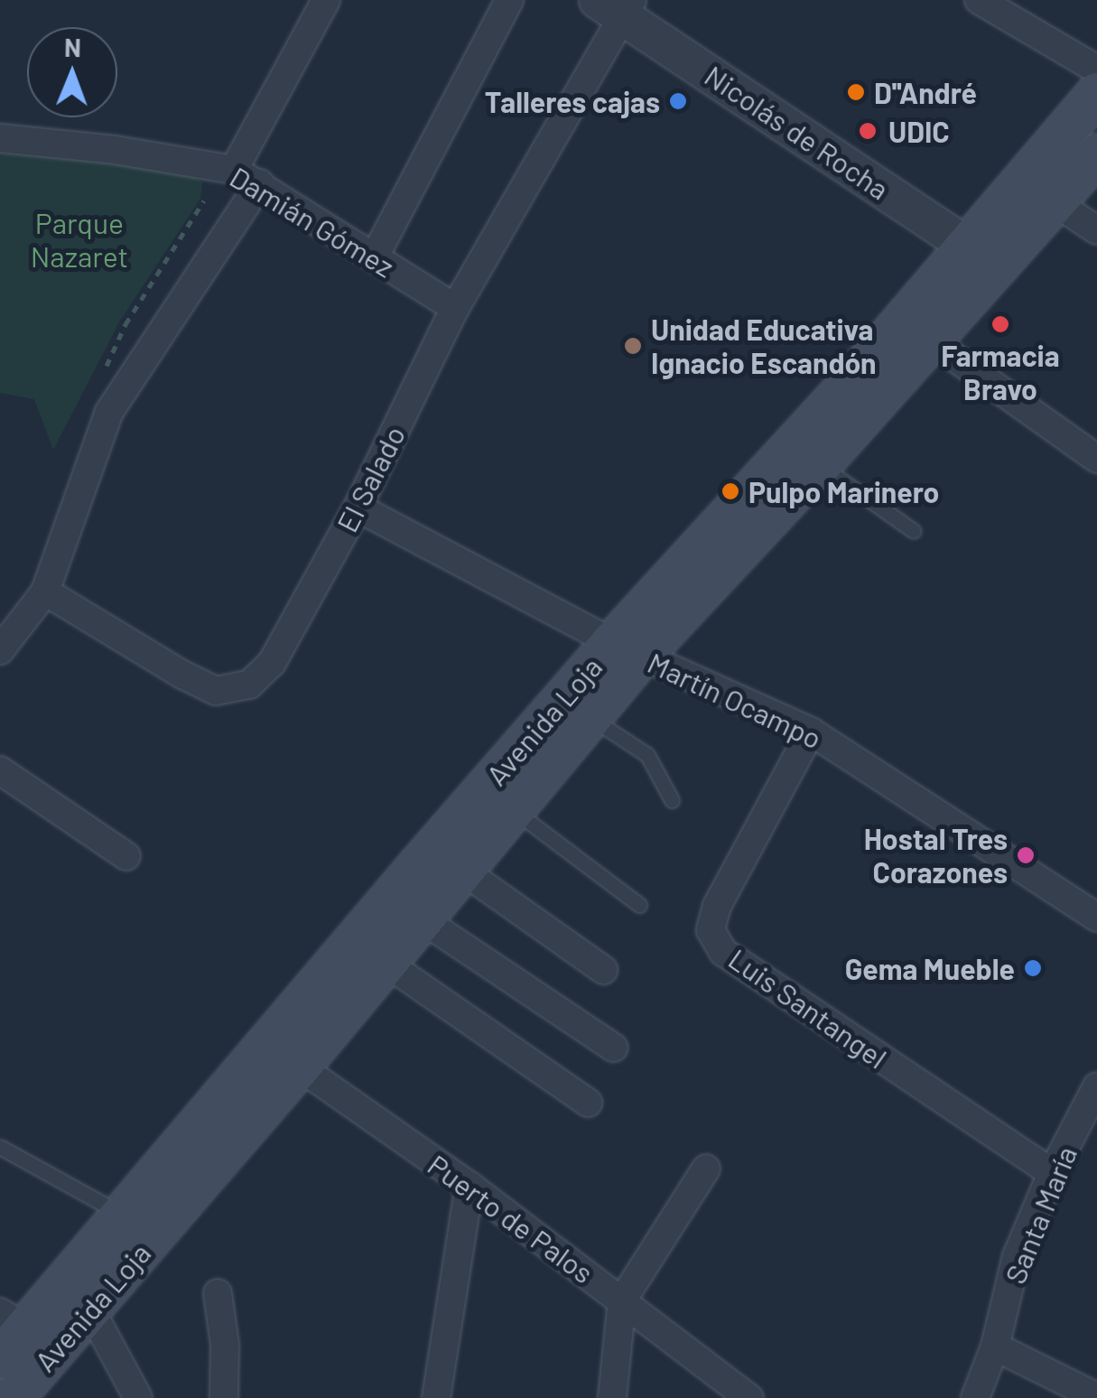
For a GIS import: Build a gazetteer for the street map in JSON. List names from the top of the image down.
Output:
{
  "streets": {
    "main road": ["Avenida Loja"],
    "street": [
      "Nicolás de Rocha",
      "Damián Gómez",
      "El Salado",
      "Martín Ocampo",
      "Luis Santangel",
      "Santa María",
      "Puerto de Palos"
    ]
  },
  "crossings": [
    ["Nicolás de Rocha", "El Salado"],
    ["Nicolás de Rocha", "Avenida Loja"],
    ["Damián Gómez", "El Salado"],
    ["El Salado", "Martín Ocampo"],
    ["Martín Ocampo", "Avenida Loja"],
    ["Martín Ocampo", "Luis Santangel"],
    ["Avenida Loja", "Puerto de Palos"],
    ["Luis Santangel", "Santa María"]
  ],
  "parks": ["Parque Nazaret"],
  "places": [
    "D''André",
    "Talleres cajas",
    "UDIC",
    "Farmacia Bravo",
    "Unidad Educativa Ignacio Escandón",
    "Pulpo Marinero",
    "Hostal Tres Corazones",
    "Gema Mueble"
  ],
  "north": "top"
}
